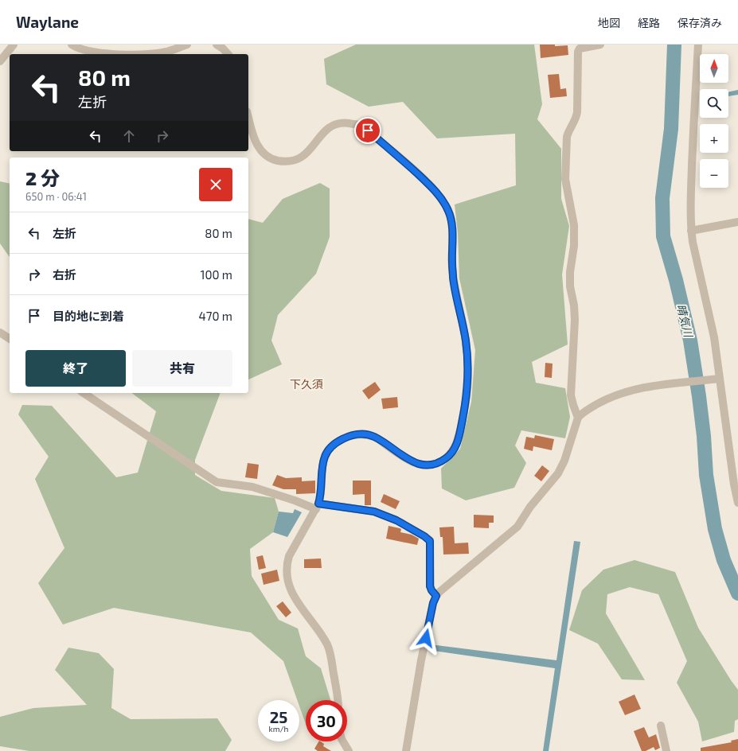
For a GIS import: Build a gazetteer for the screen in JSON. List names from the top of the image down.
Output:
{
  "districts": ["下久須"],
  "water": ["晴気川"],
  "north": "top",
  "page": {
    "header": "Waylane",
    "nav": ["地図", "経路", "保存済み"],
    "map_buttons": ["+", "−"],
    "turn": ["80 m", "左折"],
    "heading": ["2 分", "650 m · 06:41"],
    "list": [
      {
        "name": "左折",
        "value": "80 m"
      },
      {
        "name": "右折",
        "value": "100 m"
      },
      {
        "name": "目的地に到着",
        "value": "470 m"
      }
    ],
    "buttons": ["終了", "共有"],
    "speed": "25 km/h",
    "limit": "30"
  }
}
